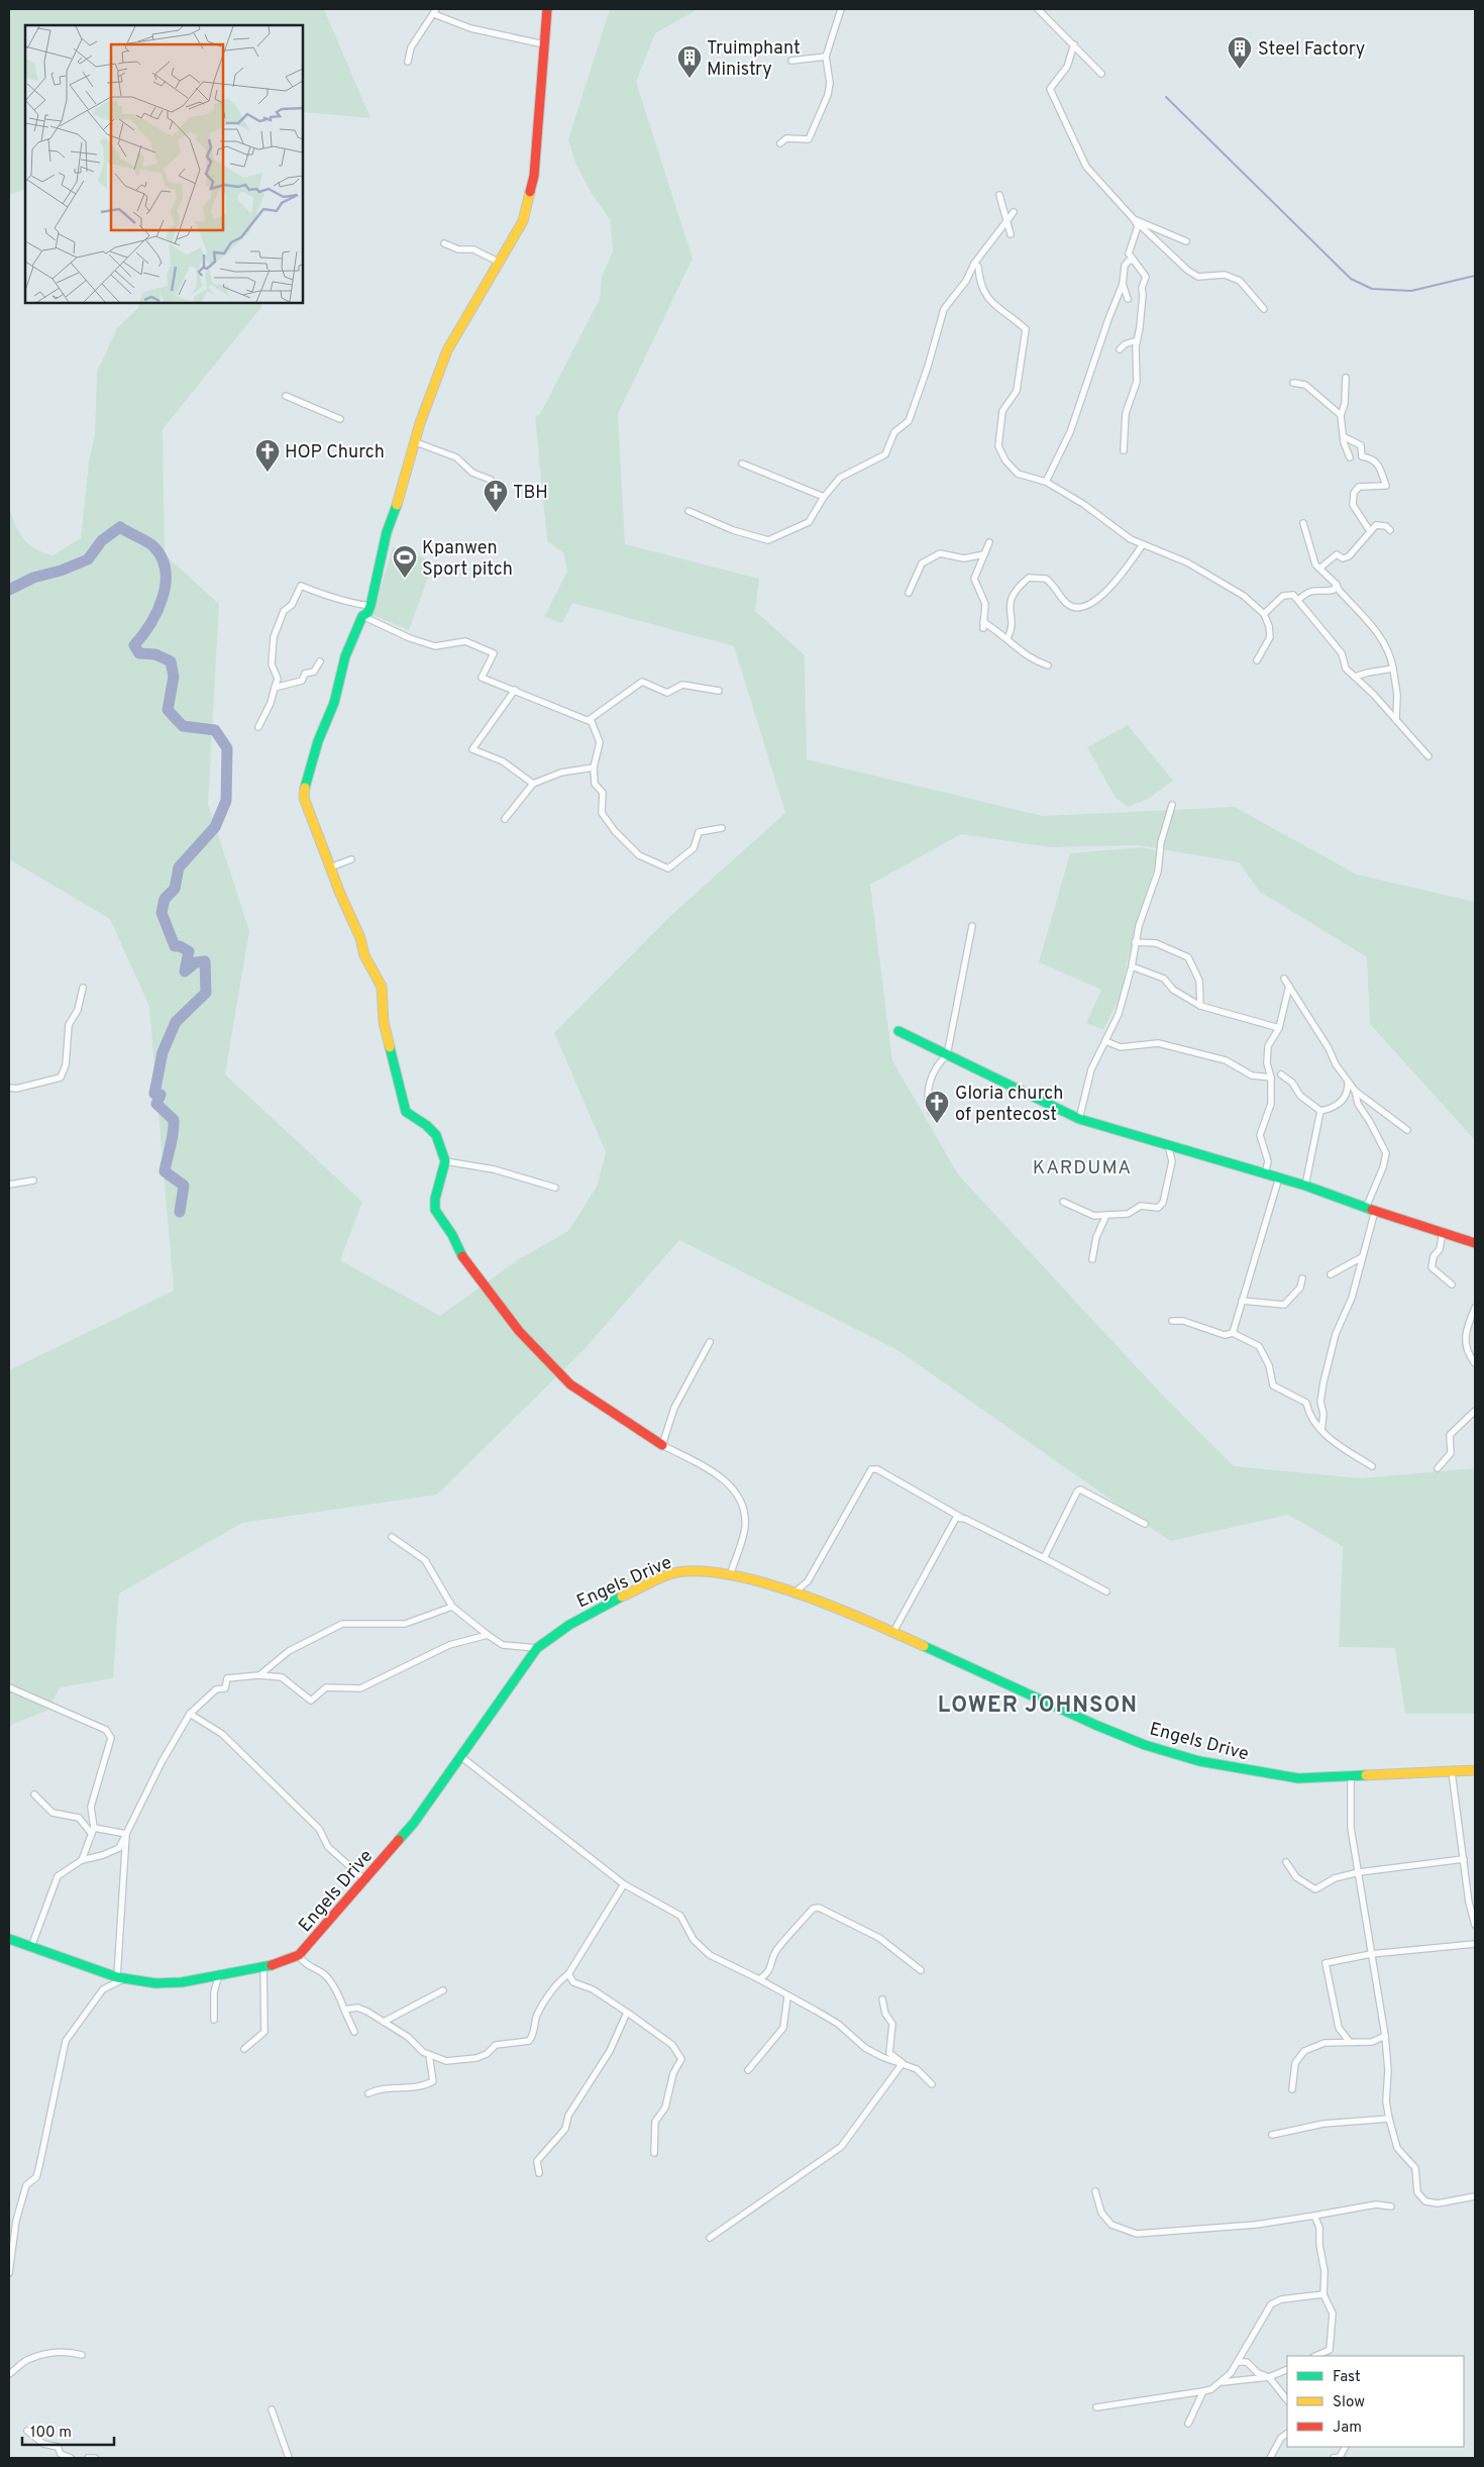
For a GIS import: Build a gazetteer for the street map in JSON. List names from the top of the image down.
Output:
{
  "streets": {
    "street": ["Engels Drive"]
  },
  "districts": ["KARDUMA", "LOWER JOHNSON"],
  "places": {
    "building": ["Steel Factory", "Truimphant Ministry"],
    "church": ["HOP Church", "TBH", "Gloria church of pentecost"],
    "sports": ["Kpanwen Sport pitch"]
  },
  "legend": ["Fast", "Slow", "Jam"],
  "scale_bar": "100 m"
}
